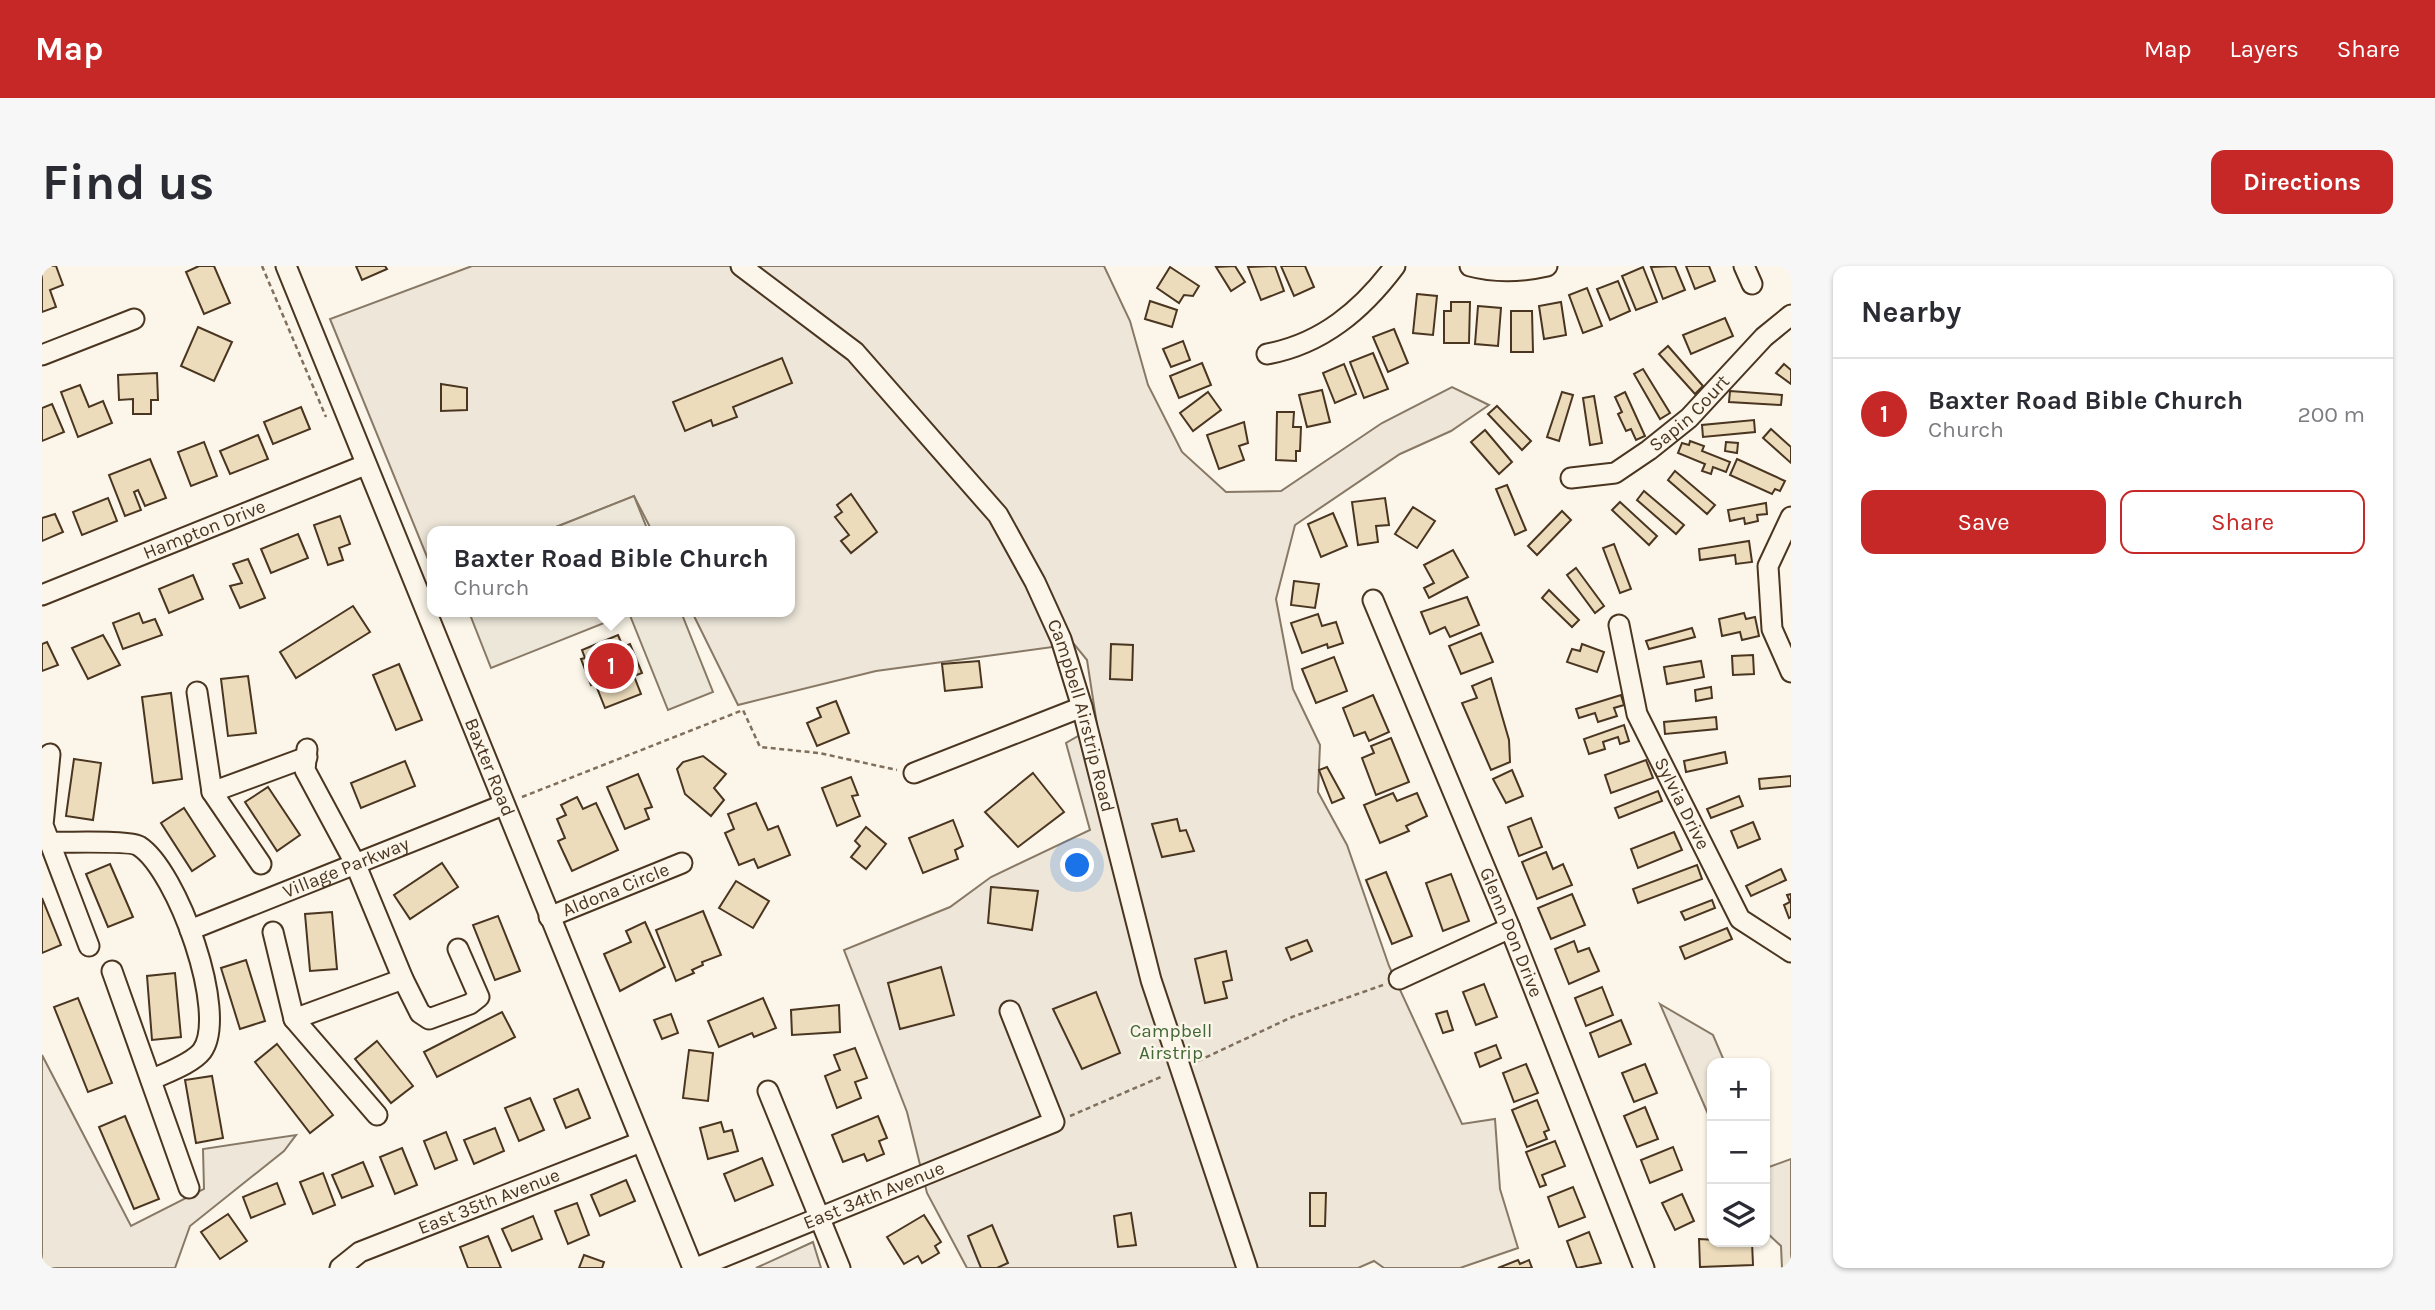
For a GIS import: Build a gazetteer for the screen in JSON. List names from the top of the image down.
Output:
{
  "streets": {
    "street": [
      "Sapin Court",
      "Hampton Drive",
      "Campbell Airstrip Road",
      "Baxter Road",
      "Sylvia Drive",
      "Village Parkway",
      "Aldona Circle",
      "Glenn Don Drive",
      "East 34th Avenue",
      "East 35th Avenue"
    ]
  },
  "crossings": [
    ["Hampton Drive", "Baxter Road"],
    ["Baxter Road", "Village Parkway"],
    ["Baxter Road", "Aldona Circle"],
    ["Baxter Road", "East 34th Avenue"],
    ["Baxter Road", "East 35th Avenue"]
  ],
  "parks": ["Campbell Airstrip"],
  "page": {
    "header": "Map",
    "nav": ["Map", "Layers", "Share"],
    "buttons": [
      "Directions",
      ["Save", "Share"]
    ],
    "title": "Find us",
    "heading": "Nearby",
    "list": [
      {
        "mark": "1",
        "name": "Baxter Road Bible Church",
        "note": "Church",
        "value": "200 m"
      }
    ],
    "popup": ["Baxter Road Bible Church", "Church"],
    "pins": "1",
    "map_buttons": ["+", "−"]
  }
}
